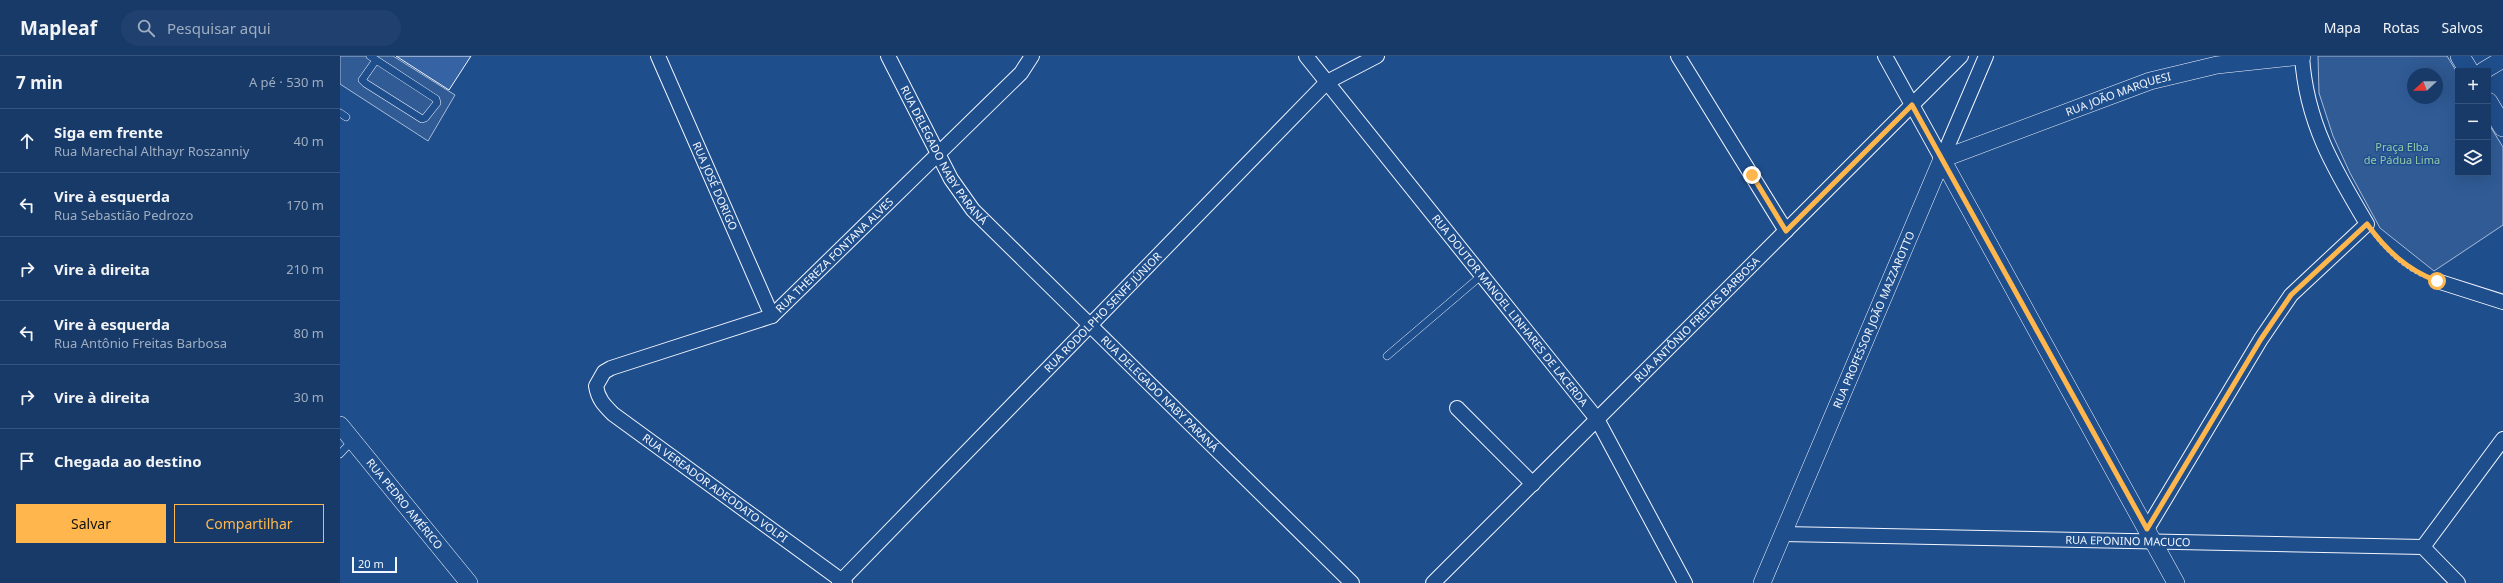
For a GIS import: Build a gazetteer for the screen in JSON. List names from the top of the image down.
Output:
{
  "streets": {
    "street": [
      "RUA JOÃO MARQUESI",
      "RUA DELEGADO NABY PARANÁ",
      "RUA JOSÉ DORIGO",
      "RUA THEREZA FONTANA ALVES",
      "RUA DOUTOR MANOEL LINHARES DE LACERDA",
      "RUA RODOLPHO SENFF JÚNIOR",
      "RUA ANTÔNIO FREITAS BARBOSA",
      "RUA PROFESSOR JOÃO MAZZAROTTO",
      "RUA VEREADOR ADEODATO VOLPI",
      "RUA PEDRO AMÉRICO",
      "RUA EPONINO MACUCO"
    ]
  },
  "crossings": [
    ["RUA JOÃO MARQUESI", "RUA PROFESSOR JOÃO MAZZAROTTO"],
    ["RUA DELEGADO NABY PARANÁ", "RUA THEREZA FONTANA ALVES"],
    ["RUA DELEGADO NABY PARANÁ", "RUA RODOLPHO SENFF JÚNIOR"],
    ["RUA JOSÉ DORIGO", "RUA THEREZA FONTANA ALVES"],
    ["RUA THEREZA FONTANA ALVES", "RUA VEREADOR ADEODATO VOLPI"],
    ["RUA DOUTOR MANOEL LINHARES DE LACERDA", "RUA RODOLPHO SENFF JÚNIOR"],
    ["RUA DOUTOR MANOEL LINHARES DE LACERDA", "RUA ANTÔNIO FREITAS BARBOSA"],
    ["RUA RODOLPHO SENFF JÚNIOR", "RUA VEREADOR ADEODATO VOLPI"],
    ["RUA PROFESSOR JOÃO MAZZAROTTO", "RUA EPONINO MACUCO"]
  ],
  "parks": ["Praça Elba de Pádua Lima"],
  "scale_bar": "20 m",
  "north": "left",
  "page": {
    "header": "Mapleaf",
    "search": "Pesquisar aqui",
    "nav": ["Mapa", "Rotas", "Salvos"],
    "heading": ["7 min", "A pé · 530 m"],
    "map_buttons": ["+", "−"],
    "list": [
      ["Siga em frente", "Rua Marechal Althayr Roszanniy", "40 m"],
      ["Vire à esquerda", "Rua Sebastião Pedrozo", "170 m"],
      ["Vire à direita", "210 m"],
      ["Vire à esquerda", "Rua Antônio Freitas Barbosa", "80 m"],
      ["Vire à direita", "30 m"],
      "Chegada ao destino"
    ],
    "buttons": ["Salvar", "Compartilhar"],
    "scale": "20 m"
  }
}
